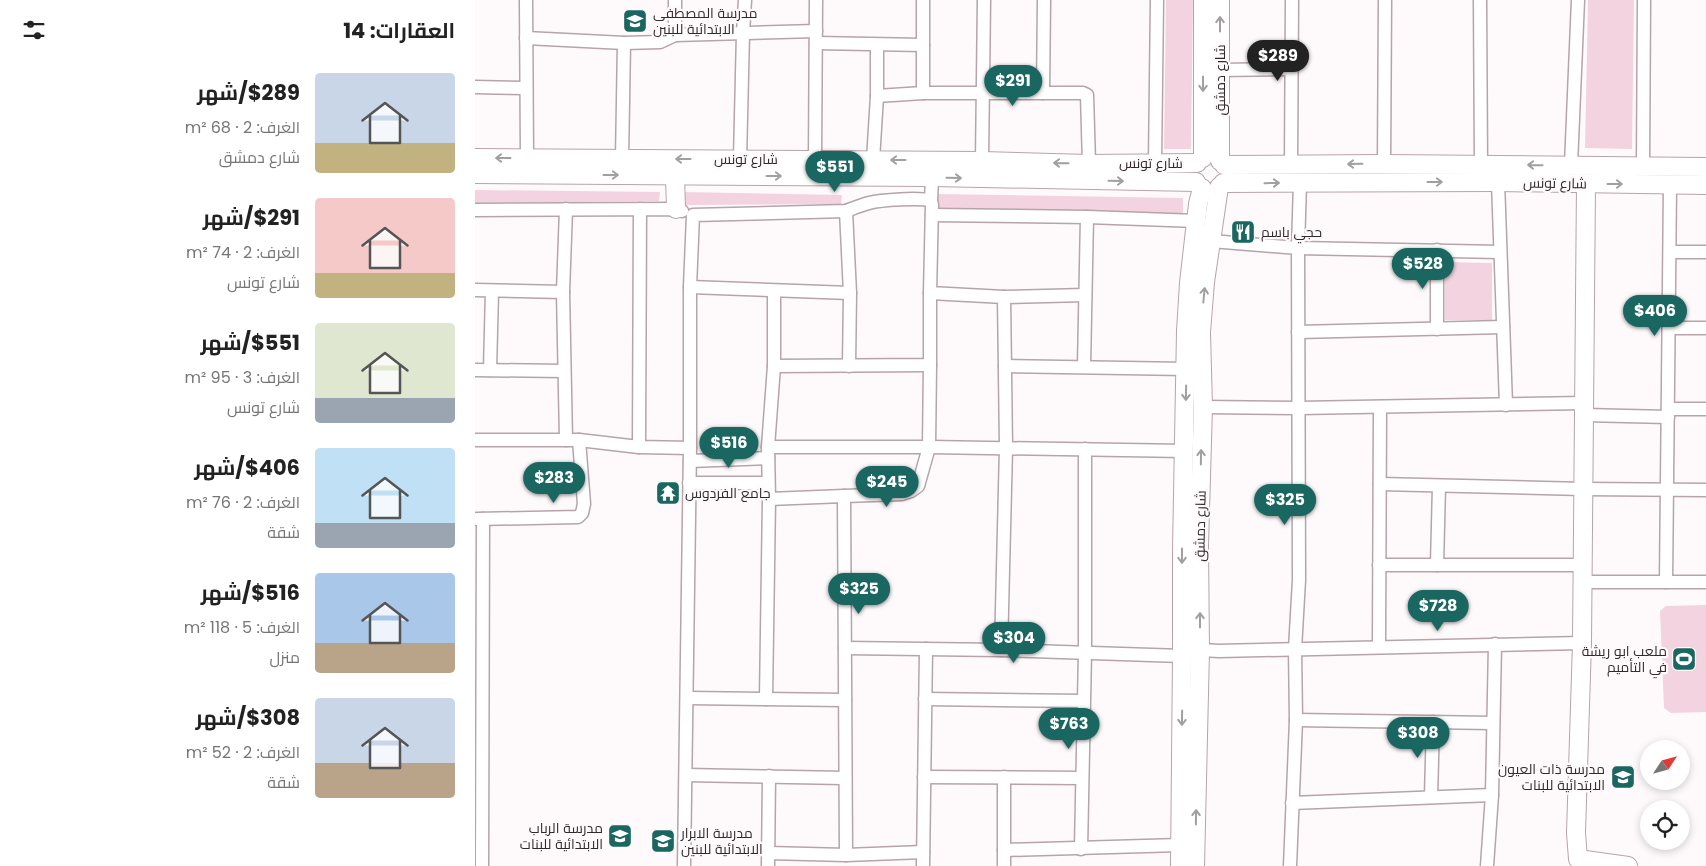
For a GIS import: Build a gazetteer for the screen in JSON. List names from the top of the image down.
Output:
{
  "streets": {
    "street": ["شارع دمشق", "شارع تونس"]
  },
  "crossings": [
    ["شارع دمشق", "شارع تونس"]
  ],
  "places": {
    "school or university": [
      "مدرسة المصطفى الابتدائية للبنين",
      "مدرسة ذات العيون الابتدائية للبنات",
      "مدرسة الرباب الابتدائية للبنات",
      "مدرسة الابرار الابتدائية للبنين"
    ],
    "restaurant": ["حجي باسم"],
    "temple": ["جامع الفردوس"],
    "sports": ["ملعب ابو ريشة في التأميم"]
  },
  "north": "top right",
  "page": {
    "heading": "العقارات: 14",
    "price": [
      "$289",
      "$291",
      "$551",
      "$528",
      "$406",
      "$516",
      "$283",
      "$245",
      "$325",
      "$325",
      "$728",
      "$304",
      "$763",
      "$308"
    ],
    "list": [
      {
        "name": "$289/شهر",
        "note": "الغرف: 2 · 68 m² · شارع دمشق"
      },
      {
        "name": "$291/شهر",
        "note": "الغرف: 2 · 74 m² · شارع تونس"
      },
      {
        "name": "$551/شهر",
        "note": "الغرف: 3 · 95 m² · شارع تونس"
      },
      {
        "name": "$406/شهر",
        "note": "الغرف: 2 · 76 m² · شقة"
      },
      {
        "name": "$516/شهر",
        "note": "الغرف: 5 · 118 m² · منزل"
      },
      {
        "name": "$308/شهر",
        "note": "الغرف: 2 · 52 m² · شقة"
      }
    ]
  }
}
